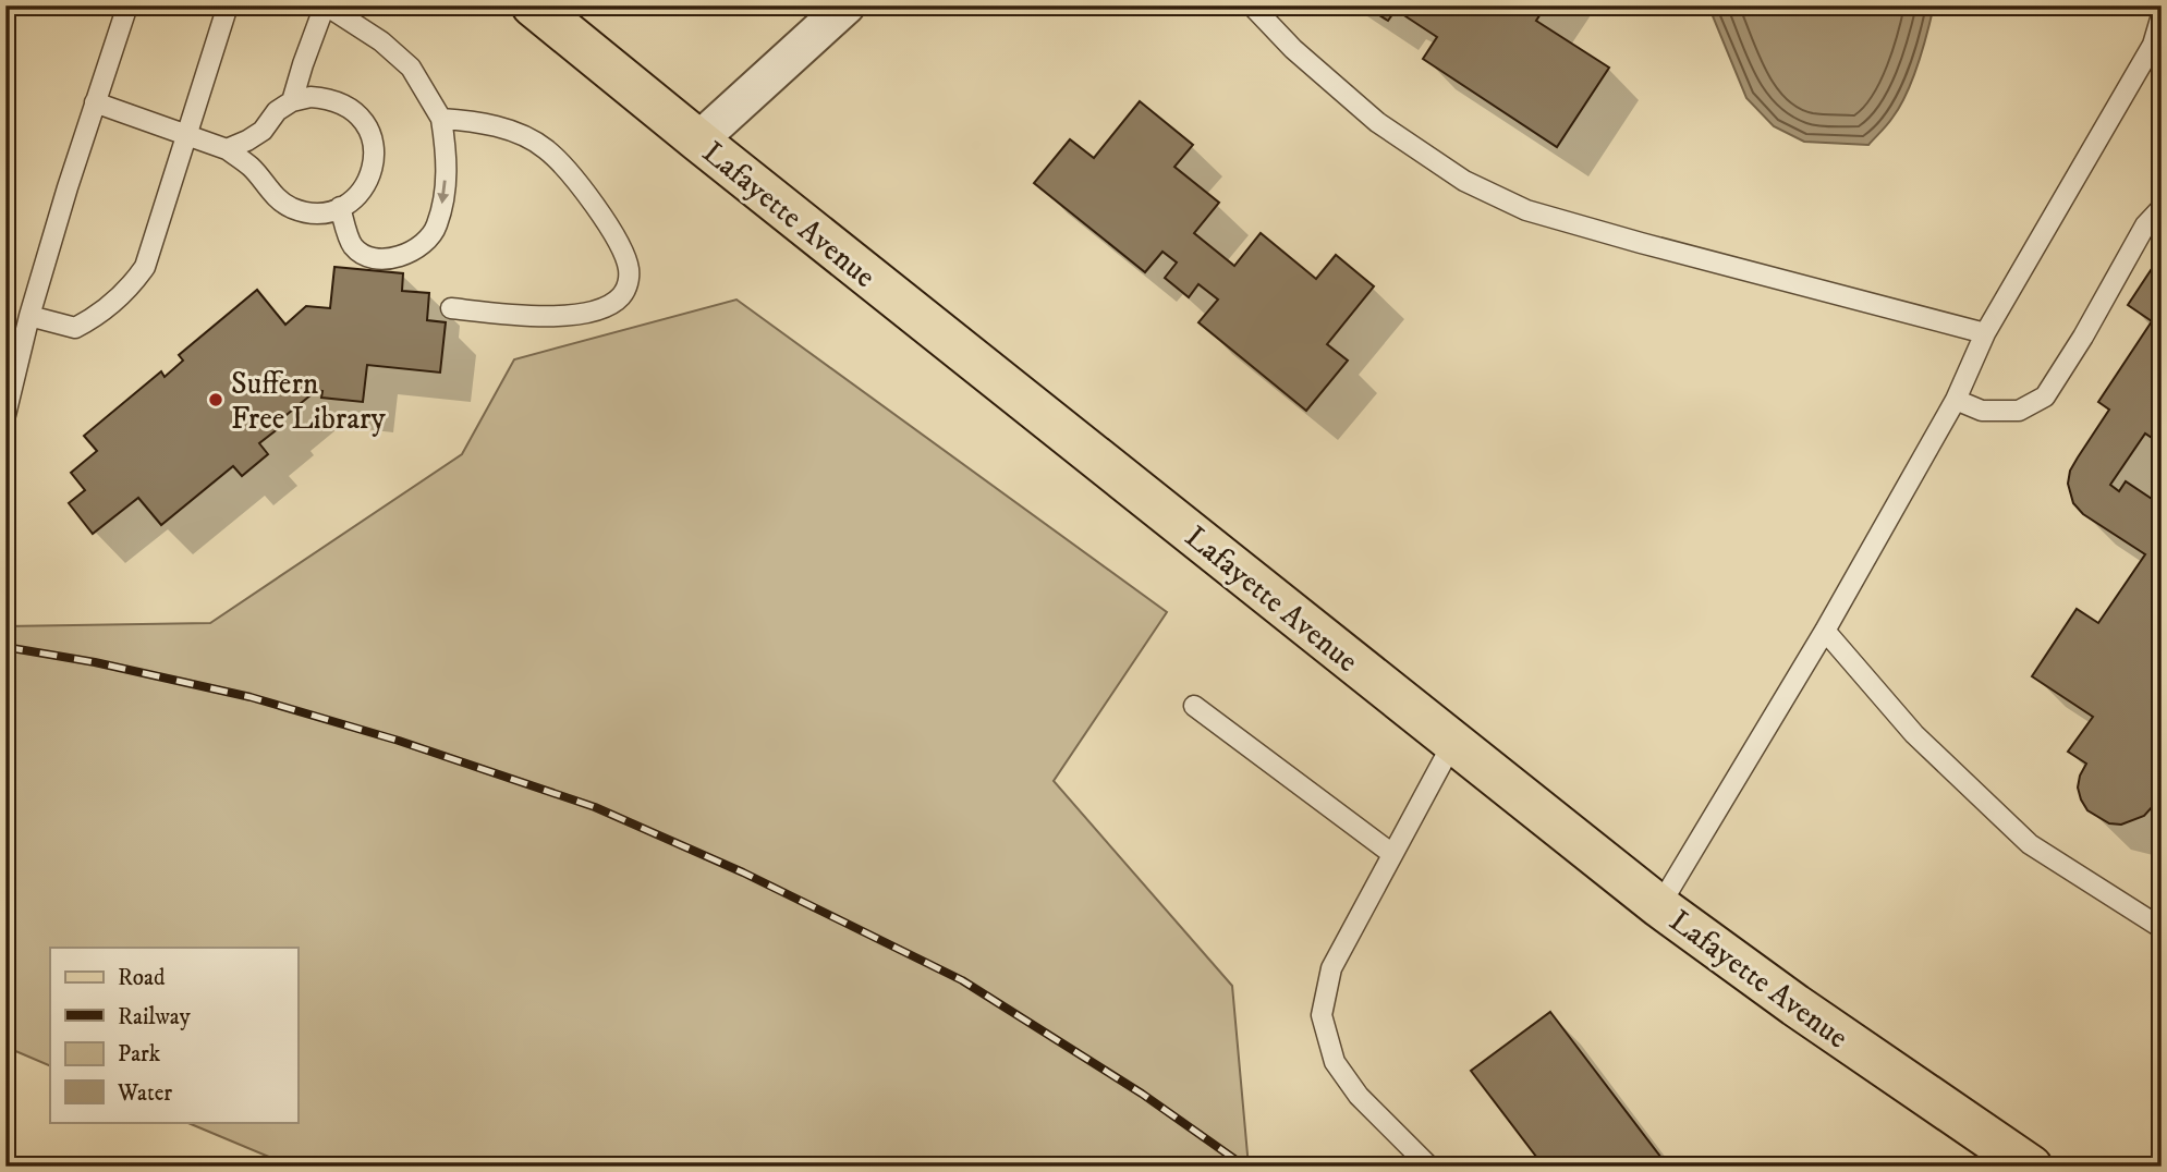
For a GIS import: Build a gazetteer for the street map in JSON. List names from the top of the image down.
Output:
{
  "streets": {
    "main road": ["Lafayette Avenue"]
  },
  "places": ["Suffern Free Library"],
  "legend": [
    "Road",
    "Railway",
    "Park",
    "Water"
  ]
}
